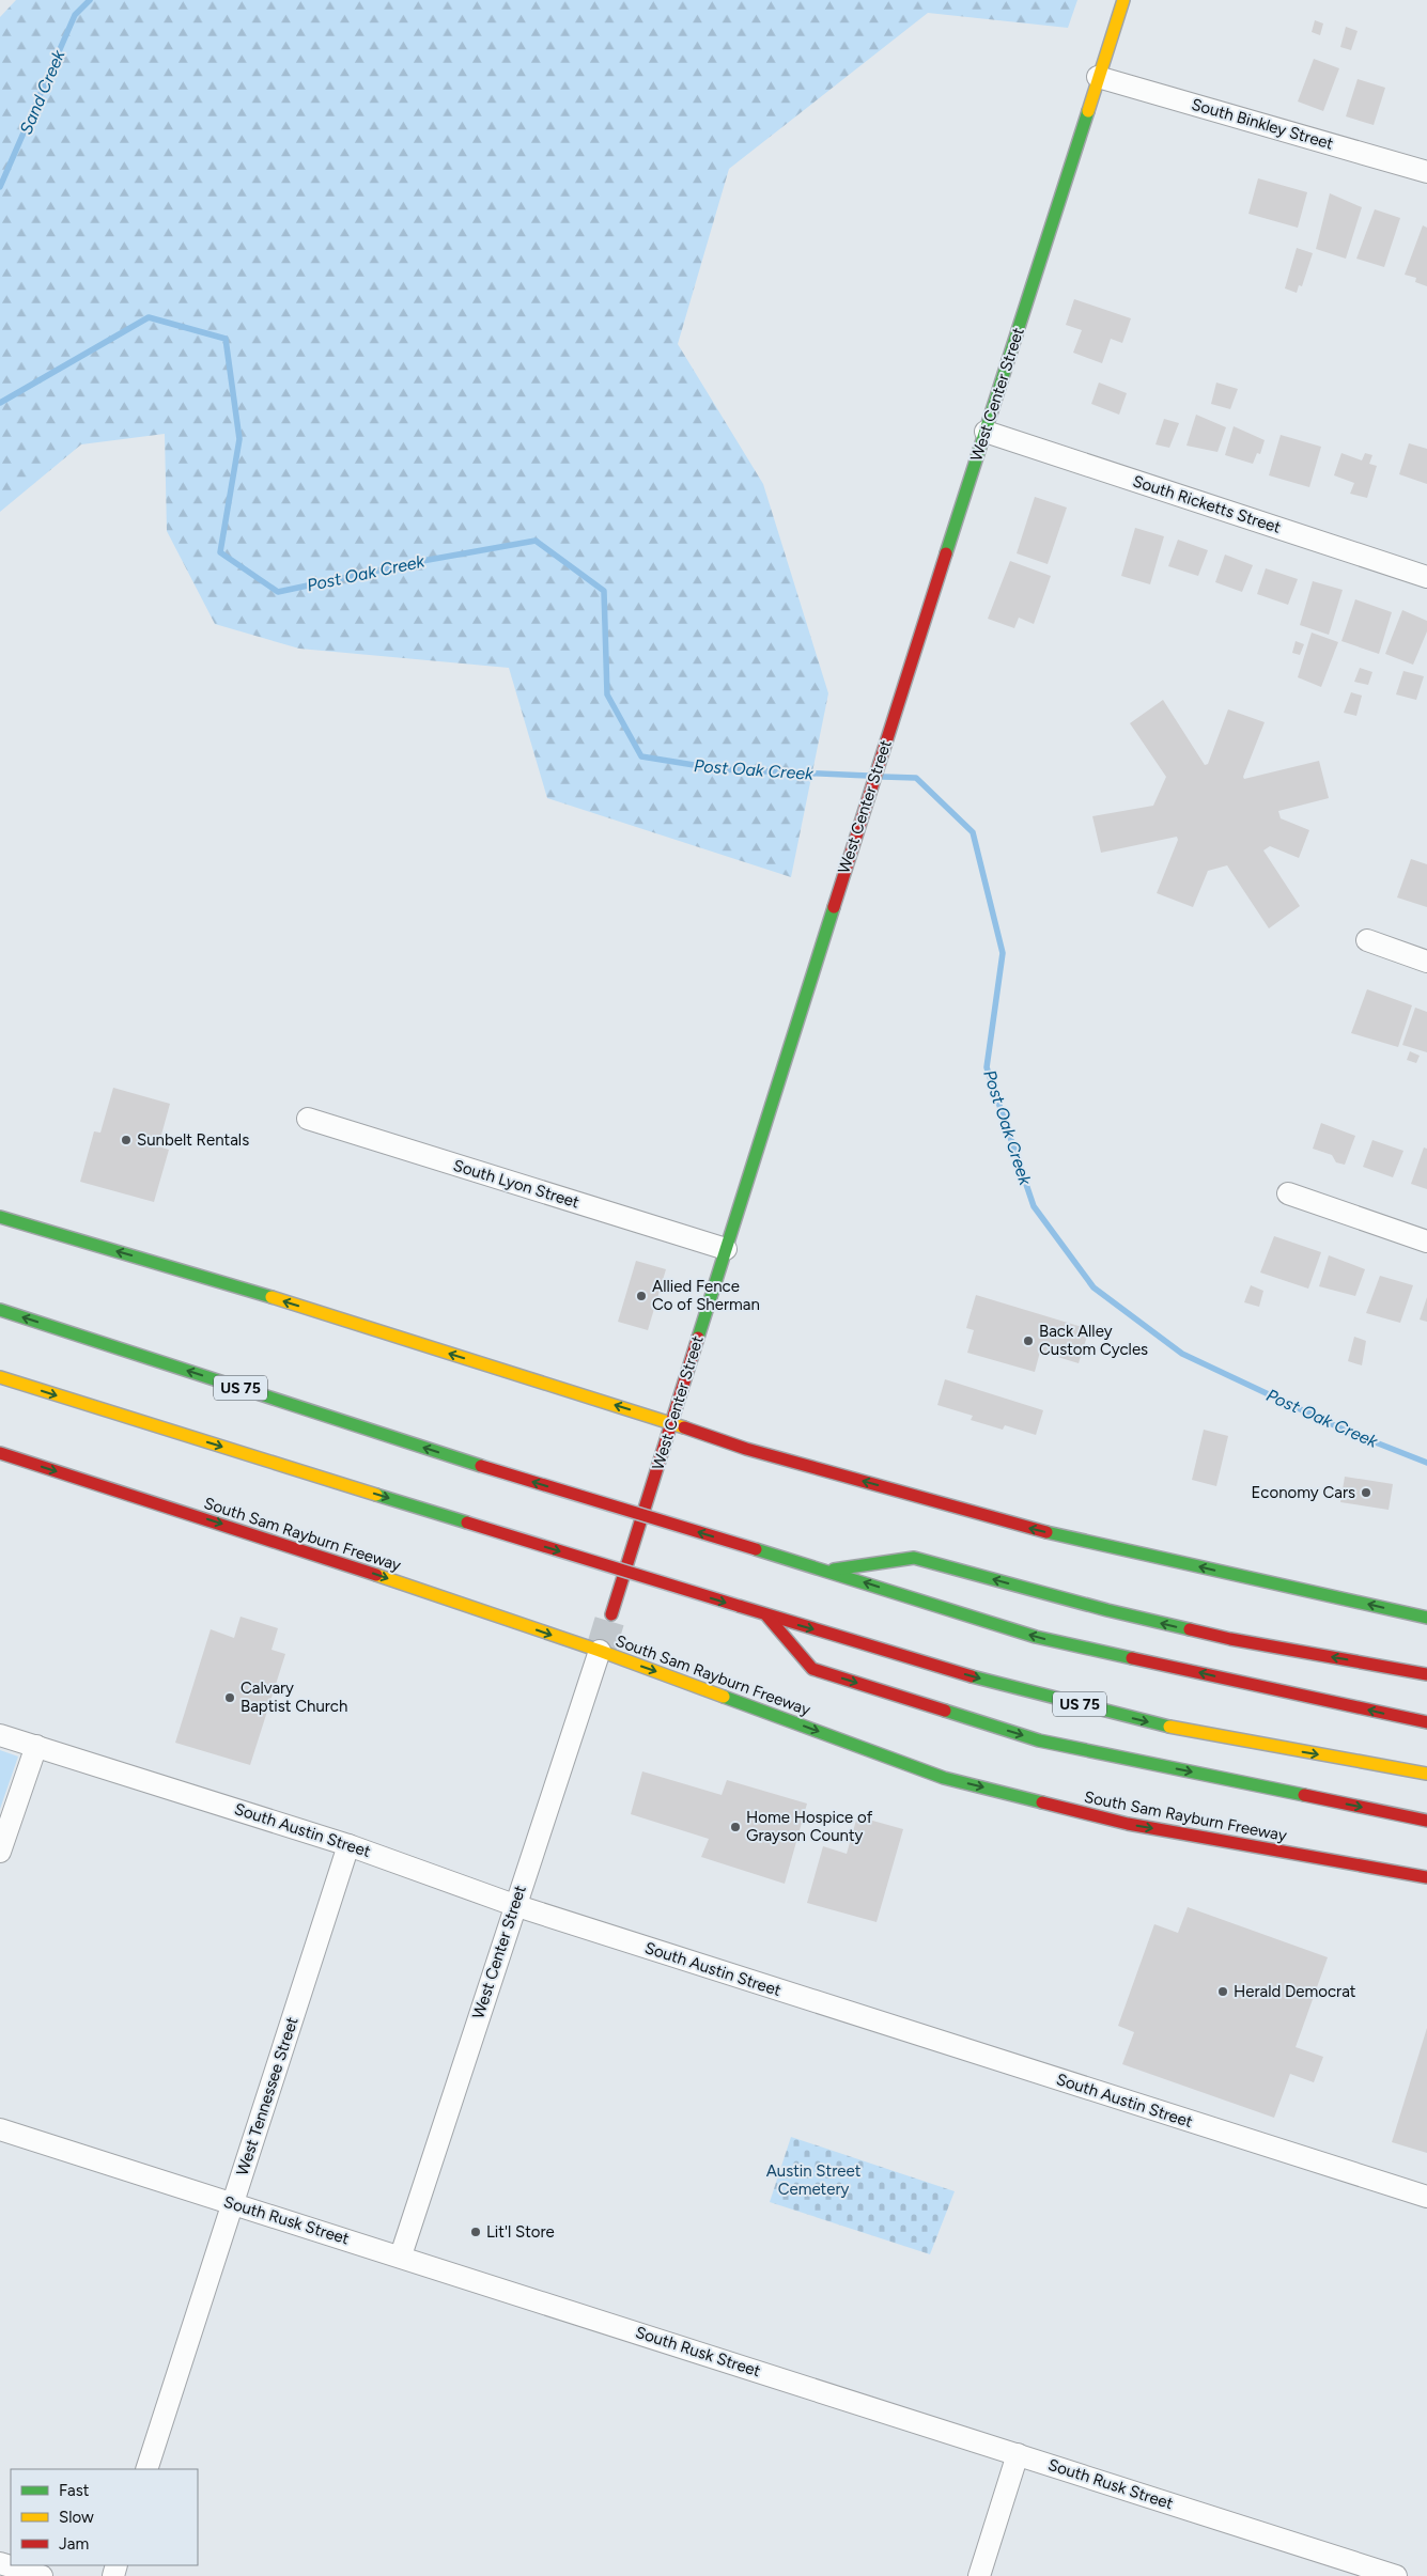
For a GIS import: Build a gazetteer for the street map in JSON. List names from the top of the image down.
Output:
{
  "streets": {
    "main road": ["West Center Street", "US 75", "South Sam Rayburn Freeway"],
    "street": [
      "South Binkley Street",
      "South Ricketts Street",
      "South Lyon Street",
      "South Austin Street",
      "West Tennessee Street",
      "South Rusk Street"
    ]
  },
  "crossings": [
    ["South Binkley Street", "West Center Street"],
    ["West Center Street", "South Ricketts Street"],
    ["West Center Street", "South Lyon Street"],
    ["West Center Street", "South Sam Rayburn Freeway"],
    ["West Center Street", "South Austin Street"],
    ["West Center Street", "South Rusk Street"],
    ["South Austin Street", "West Tennessee Street"],
    ["West Tennessee Street", "South Rusk Street"]
  ],
  "water": ["Sand Creek", "Post Oak Creek"],
  "parks": ["Austin Street Cemetery"],
  "places": [
    "Sunbelt Rentals",
    "Allied Fence Co of Sherman",
    "Back Alley Custom Cycles",
    "Economy Cars",
    "Calvary Baptist Church",
    "Home Hospice of Grayson County",
    "Herald Democrat",
    "Lit'l Store"
  ],
  "legend": ["Fast", "Slow", "Jam"]
}
